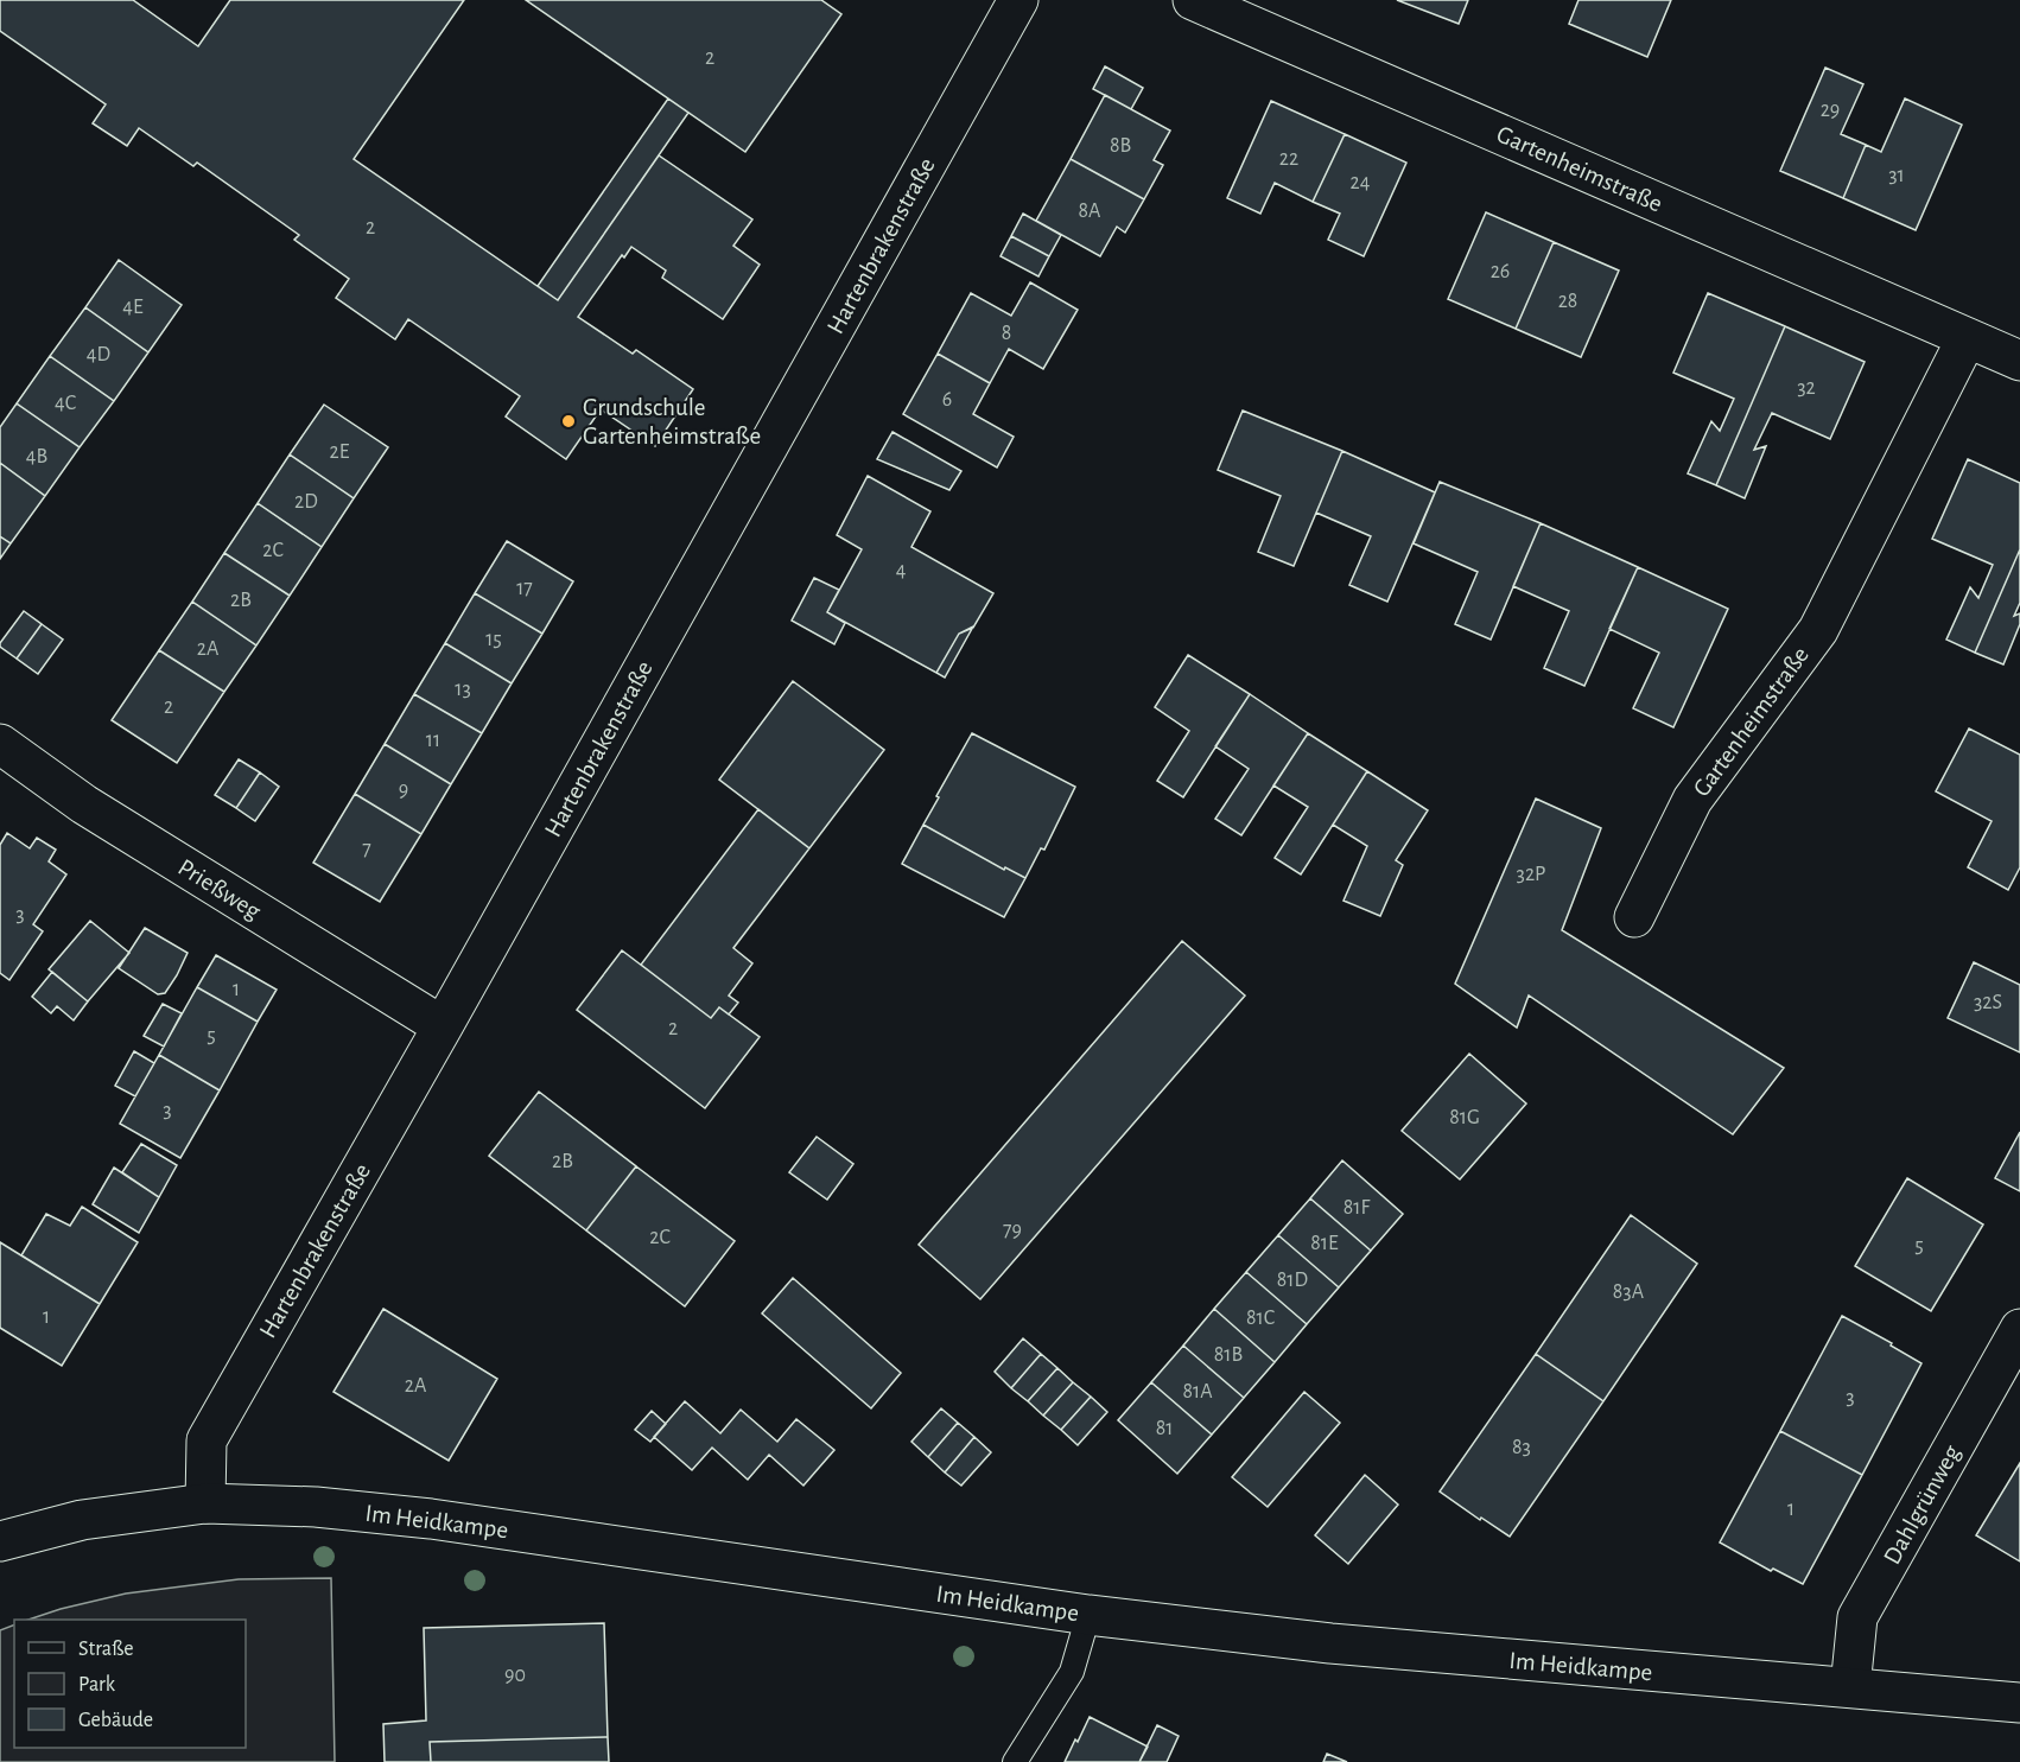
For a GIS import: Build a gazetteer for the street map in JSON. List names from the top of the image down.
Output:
{
  "streets": {
    "street": [
      "Gartenheimstraße",
      "Hartenbrakenstraße",
      "Prießweg",
      "Dahlgrünweg",
      "Im Heidkampe"
    ]
  },
  "crossings": [
    ["Hartenbrakenstraße", "Prießweg"],
    ["Hartenbrakenstraße", "Im Heidkampe"],
    ["Dahlgrünweg", "Im Heidkampe"]
  ],
  "places": ["Grundschule Gartenheimstraße"],
  "house_numbers": [
    "2",
    "29",
    "8B",
    "22",
    "31",
    "24",
    "8A",
    "2",
    "26",
    "28",
    "4E",
    "8",
    "4D",
    "32",
    "6",
    "4C",
    "2E",
    "4B",
    "2D",
    "2C",
    "4",
    "17",
    "2B",
    "15",
    "2A",
    "13",
    "2",
    "11",
    "9",
    "7",
    "32P",
    "3",
    "1",
    "32S",
    "2",
    "5",
    "3",
    "81G",
    "2B",
    "81F",
    "79",
    "2C",
    "81E",
    "5",
    "81D",
    "83A",
    "1",
    "81C",
    "81B",
    "2A",
    "81A",
    "3",
    "81",
    "83",
    "1",
    "90"
  ],
  "legend": ["Straße", "Park", "Gebäude"]
}
